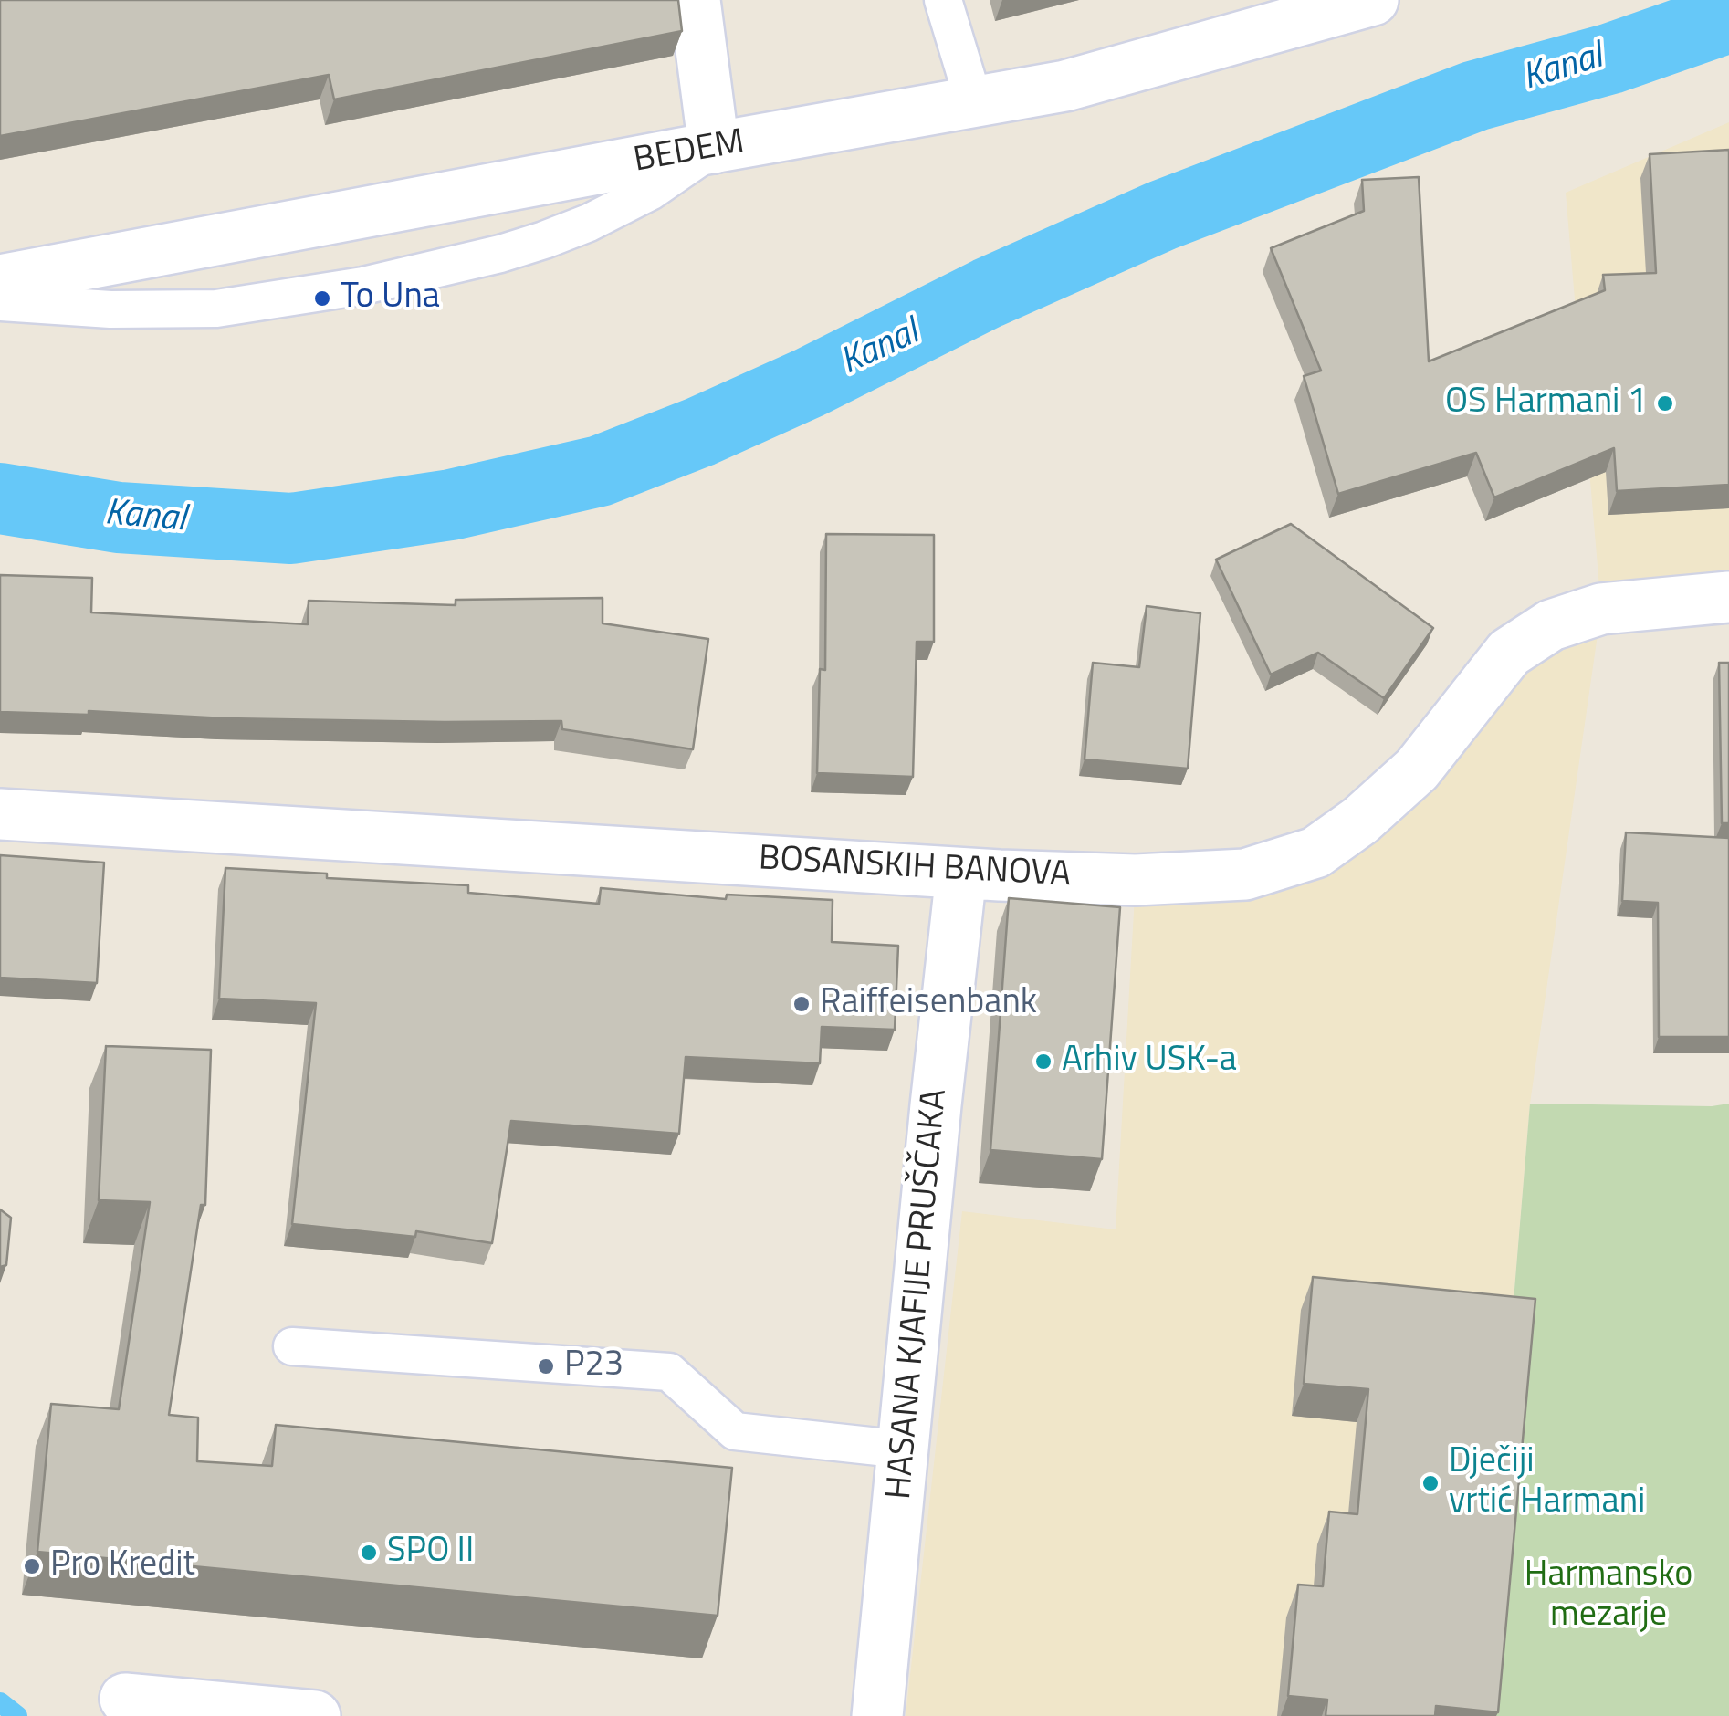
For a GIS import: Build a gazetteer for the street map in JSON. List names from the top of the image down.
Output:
{
  "streets": {
    "street": ["BEDEM", "BOSANSKIH BANOVA", "HASANA KJAFIJE PRUŠČAKA"]
  },
  "crossings": [
    ["BOSANSKIH BANOVA", "HASANA KJAFIJE PRUŠČAKA"]
  ],
  "water": ["Kanal"],
  "parks": ["Harmansko mezarje"],
  "places": [
    "To Una",
    "OS Harmani 1",
    "Raiffeisenbank",
    "Arhiv USK-a",
    "P23",
    "Dječiji vrtić Harmani",
    "SPO II",
    "Pro Kredit"
  ]
}
